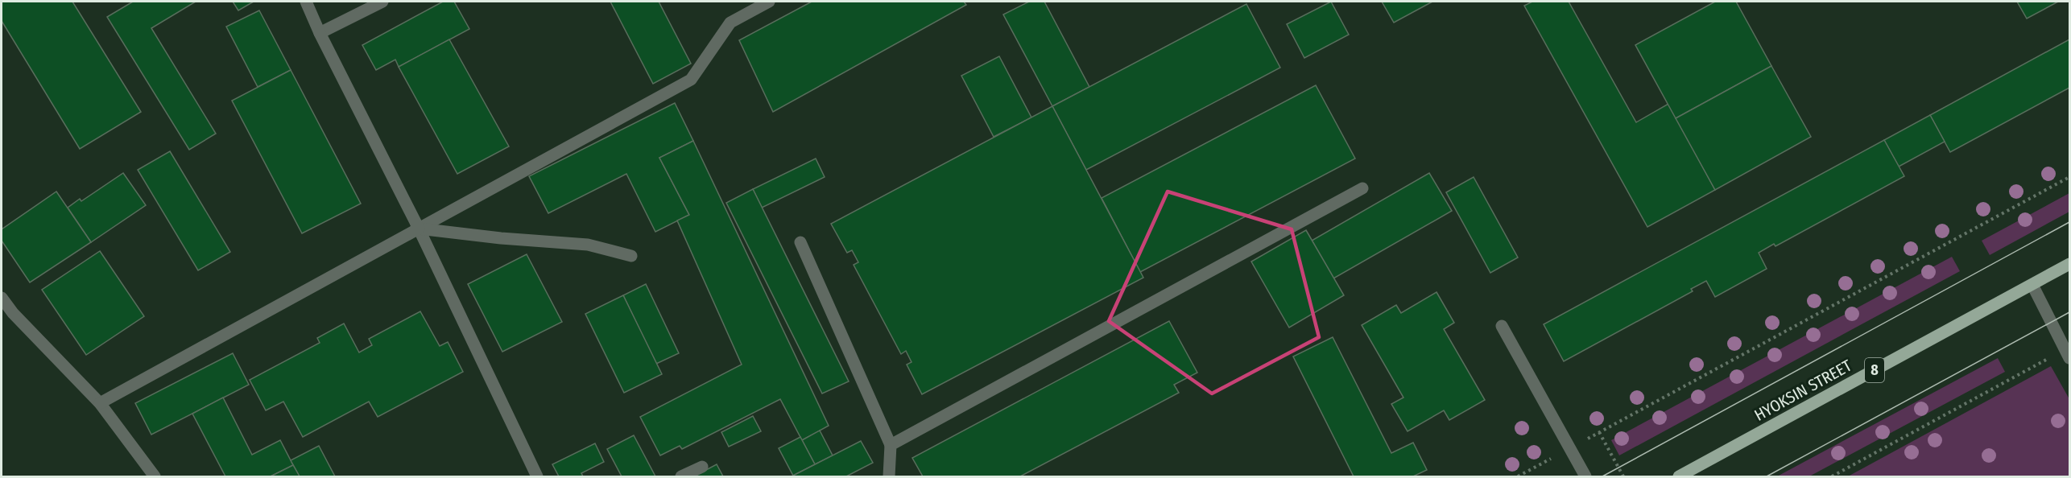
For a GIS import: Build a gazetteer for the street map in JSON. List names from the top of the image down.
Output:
{
  "streets": {
    "main road": ["8", "HYOKSIN STREET"]
  }
}
